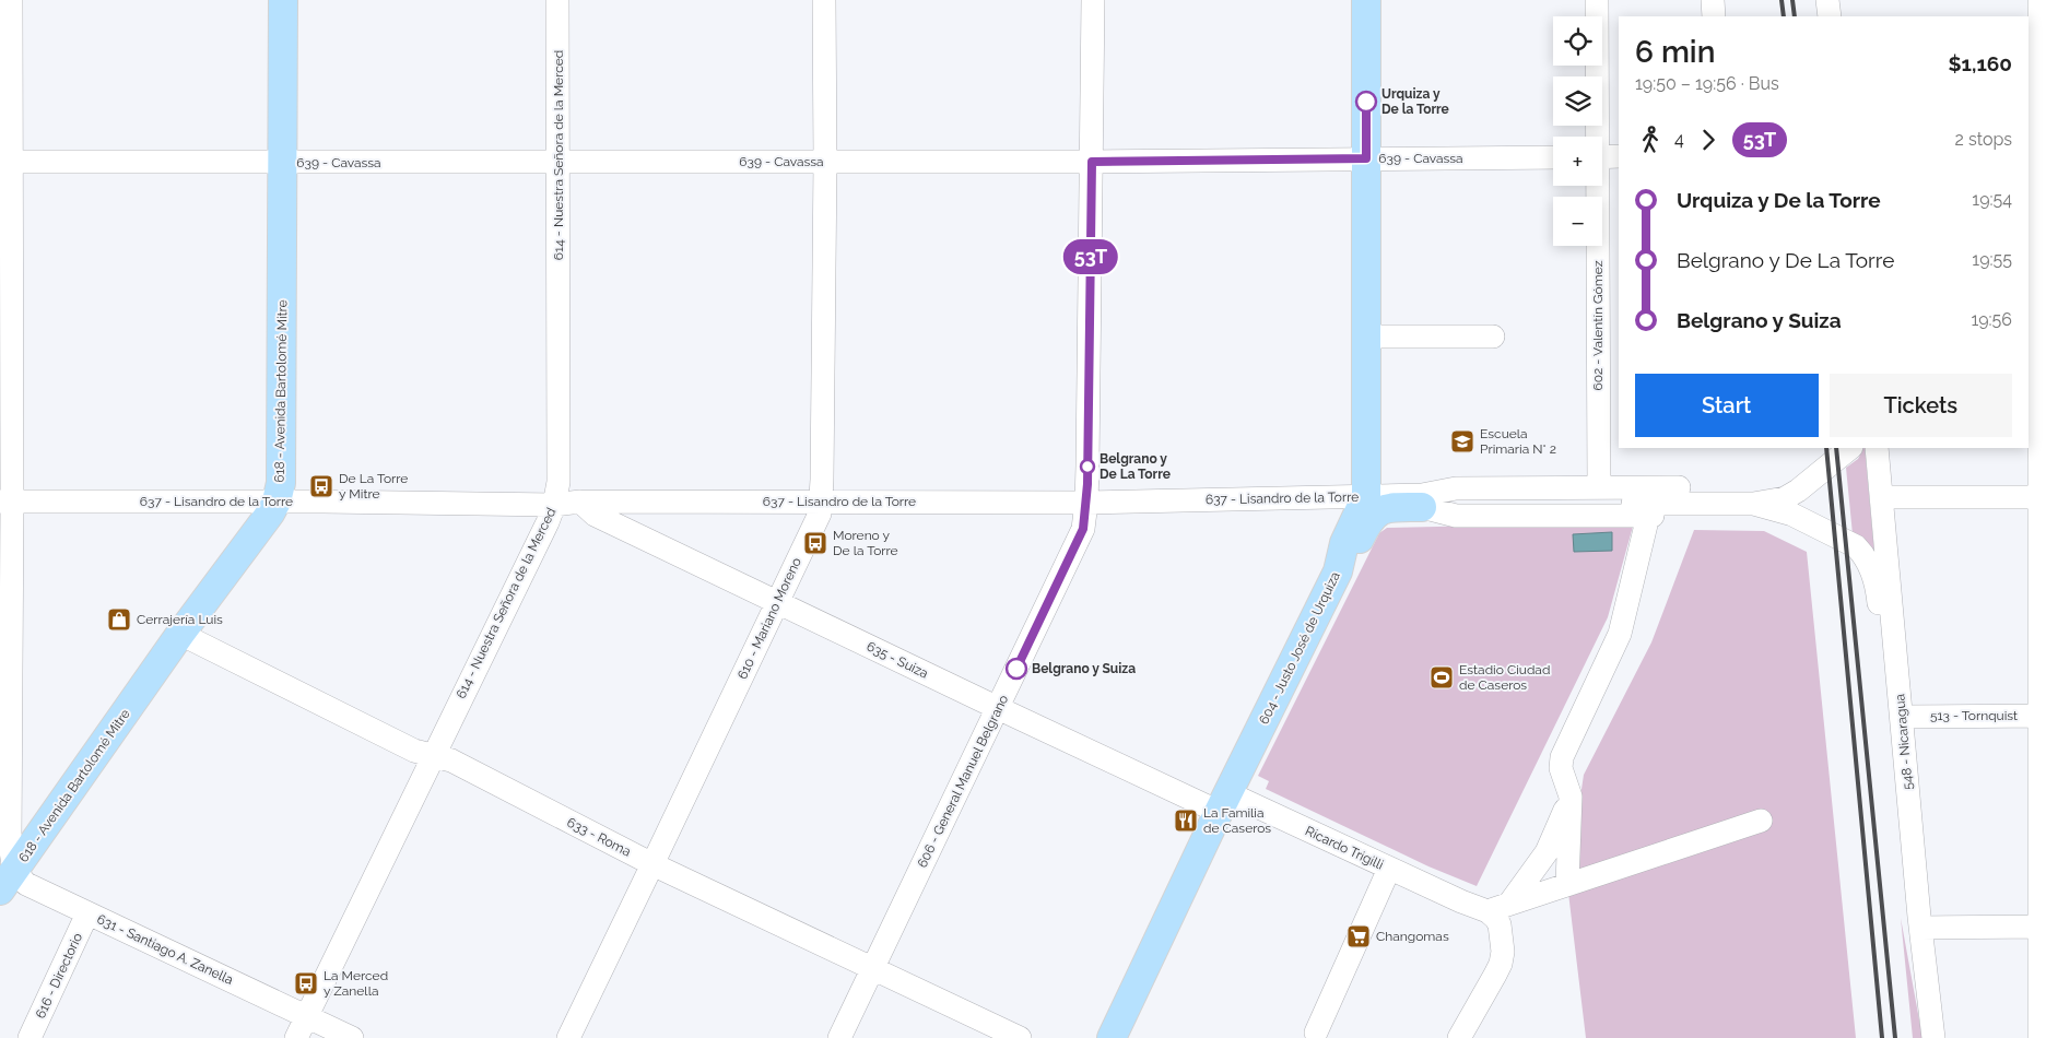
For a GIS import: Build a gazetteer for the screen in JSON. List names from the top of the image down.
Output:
{
  "streets": {
    "main road": ["618 - Avenida Bartolomé Mitre", "604 - Justo José de Urquiza"],
    "street": [
      "614 - Nuestra Señora de la Merced",
      "639 - Cavassa",
      "602 - Valentín Gómez",
      "637 - Lisandro de la Torre",
      "610 - Mariano Moreno",
      "635 - Suiza",
      "513 - Tornquist",
      "548 - Nicaragua",
      "606 - General Manuel Belgrano",
      "633 - Roma",
      "Ricardo Trigilli",
      "631 - Santiago A. Zanella",
      "616 - Directorio"
    ]
  },
  "crossings": [
    ["614 - Nuestra Señora de la Merced", "639 - Cavassa"],
    ["614 - Nuestra Señora de la Merced", "637 - Lisandro de la Torre"],
    ["614 - Nuestra Señora de la Merced", "633 - Roma"],
    ["614 - Nuestra Señora de la Merced", "631 - Santiago A. Zanella"],
    ["639 - Cavassa", "618 - Avenida Bartolomé Mitre"],
    ["639 - Cavassa", "610 - Mariano Moreno"],
    ["639 - Cavassa", "604 - Justo José de Urquiza"],
    ["639 - Cavassa", "606 - General Manuel Belgrano"],
    ["602 - Valentín Gómez", "637 - Lisandro de la Torre"],
    ["618 - Avenida Bartolomé Mitre", "637 - Lisandro de la Torre"],
    ["618 - Avenida Bartolomé Mitre", "633 - Roma"],
    ["618 - Avenida Bartolomé Mitre", "631 - Santiago A. Zanella"],
    ["637 - Lisandro de la Torre", "610 - Mariano Moreno"],
    ["637 - Lisandro de la Torre", "604 - Justo José de Urquiza"],
    ["637 - Lisandro de la Torre", "635 - Suiza"],
    ["637 - Lisandro de la Torre", "606 - General Manuel Belgrano"],
    ["610 - Mariano Moreno", "635 - Suiza"],
    ["610 - Mariano Moreno", "633 - Roma"],
    ["604 - Justo José de Urquiza", "635 - Suiza"],
    ["604 - Justo José de Urquiza", "Ricardo Trigilli"],
    ["635 - Suiza", "606 - General Manuel Belgrano"],
    ["635 - Suiza", "Ricardo Trigilli"],
    ["513 - Tornquist", "548 - Nicaragua"],
    ["606 - General Manuel Belgrano", "633 - Roma"],
    ["631 - Santiago A. Zanella", "616 - Directorio"]
  ],
  "places": {
    "other": ["Urquiza y De la Torre", "Belgrano y De La Torre", "Belgrano y Suiza"],
    "school or university": ["Escuela Primaria N° 2"],
    "bus stop": ["De La Torre y Mitre", "Moreno y De la Torre", "La Merced y Zanella"],
    "shop": ["Cerrajería Luis"],
    "sports": ["Estadio Ciudad de Caseros"],
    "restaurant": ["La Familia de Caseros"],
    "supermarket": ["Changomas"]
  },
  "lines": ["bus line 53T"],
  "page": {
    "on_map": "53T",
    "map_buttons": ["+", "−"],
    "heading": ["6 min", "19:50 – 19:56 · Bus", "$1,160"],
    "legs": ["4", "53T", "2 stops"],
    "list": [
      {
        "name": "Urquiza y De la Torre",
        "value": "19:54"
      },
      {
        "name": "Belgrano y De La Torre",
        "value": "19:55"
      },
      {
        "name": "Belgrano y Suiza",
        "value": "19:56"
      }
    ],
    "buttons": ["Start", "Tickets"]
  }
}
